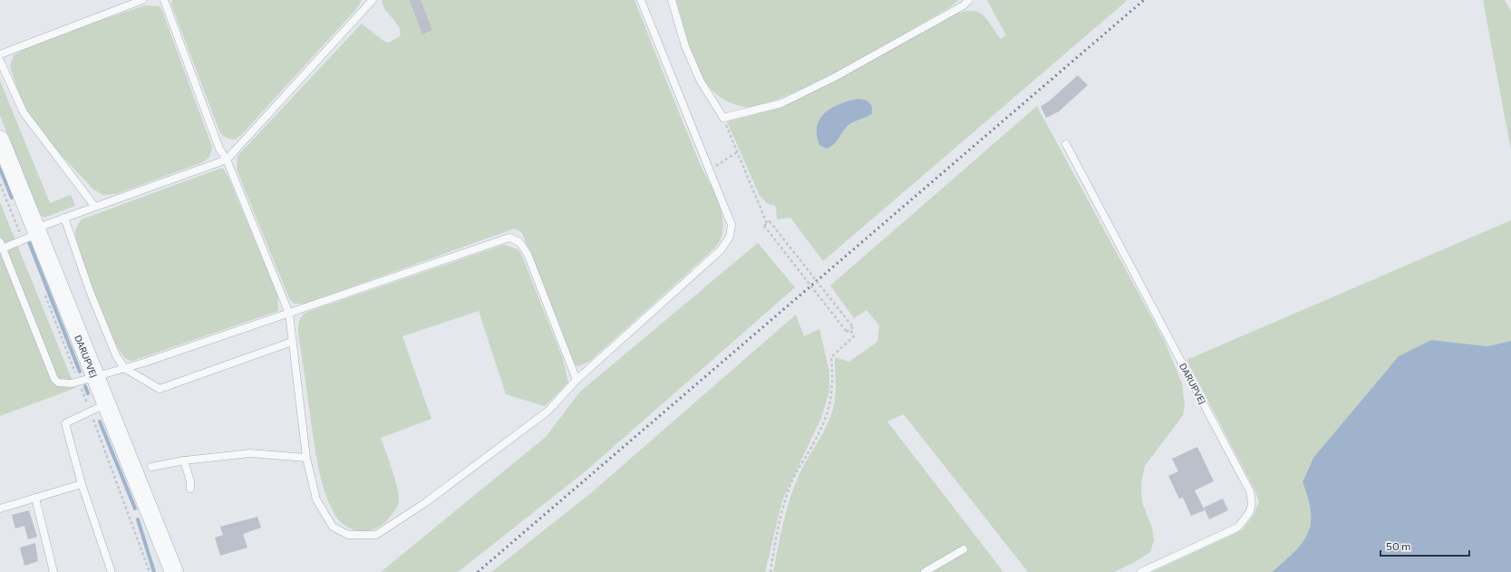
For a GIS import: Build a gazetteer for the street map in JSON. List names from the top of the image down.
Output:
{
  "streets": {
    "street": ["DARUPVEJ"]
  },
  "scale_bar": "50 m"
}
